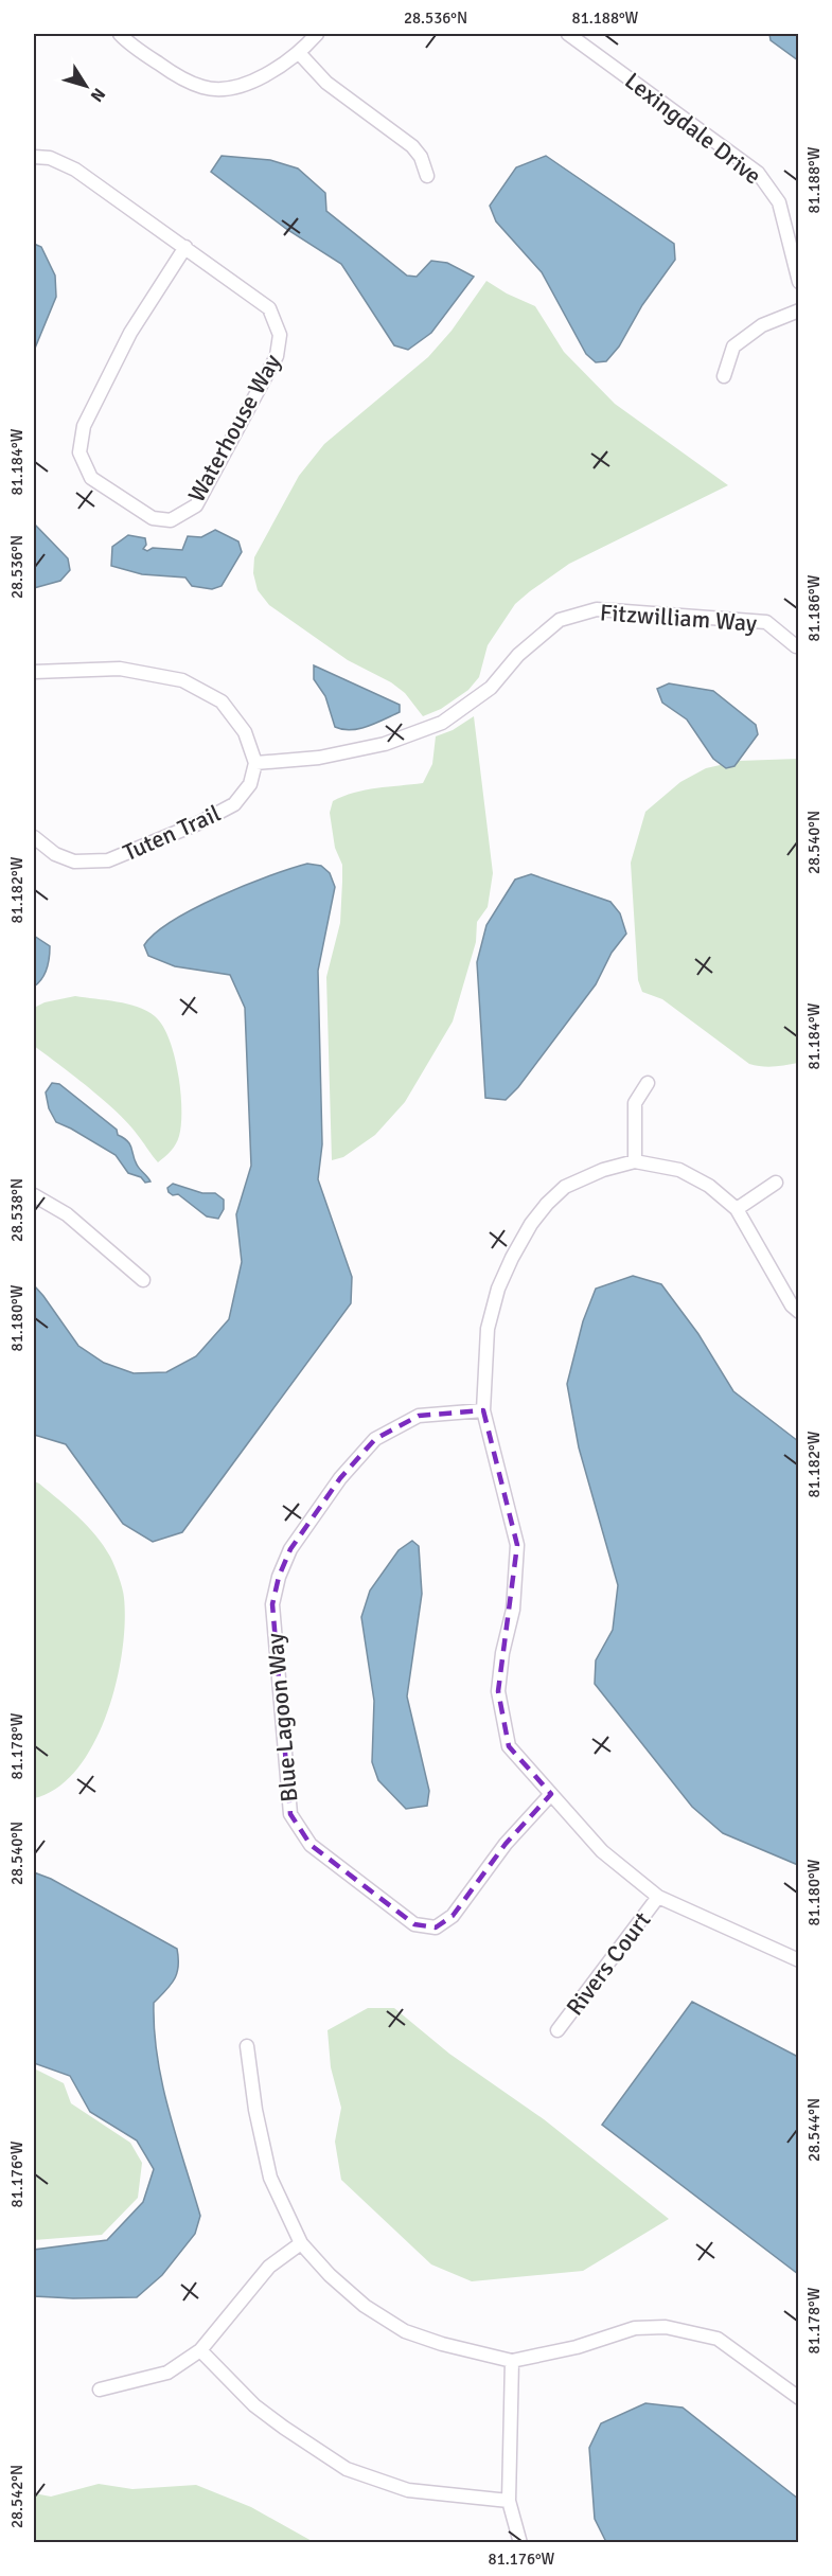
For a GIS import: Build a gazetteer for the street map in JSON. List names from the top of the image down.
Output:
{
  "streets": {
    "street": [
      "Lexingdale Drive",
      "Waterhouse Way",
      "Fitzwilliam Way",
      "Tuten Trail",
      "Blue Lagoon Way",
      "Rivers Court"
    ]
  },
  "crossings": [
    ["Fitzwilliam Way", "Tuten Trail"]
  ],
  "north": "bottom right",
  "coordinates": [
    "28.536°N",
    "81.188°W",
    "81.184°W",
    "81.186°W",
    "28.540°N",
    "81.182°W",
    "28.538°N",
    "81.180°W",
    "81.178°W",
    "28.544°N",
    "81.176°W",
    "28.542°N"
  ]
}
